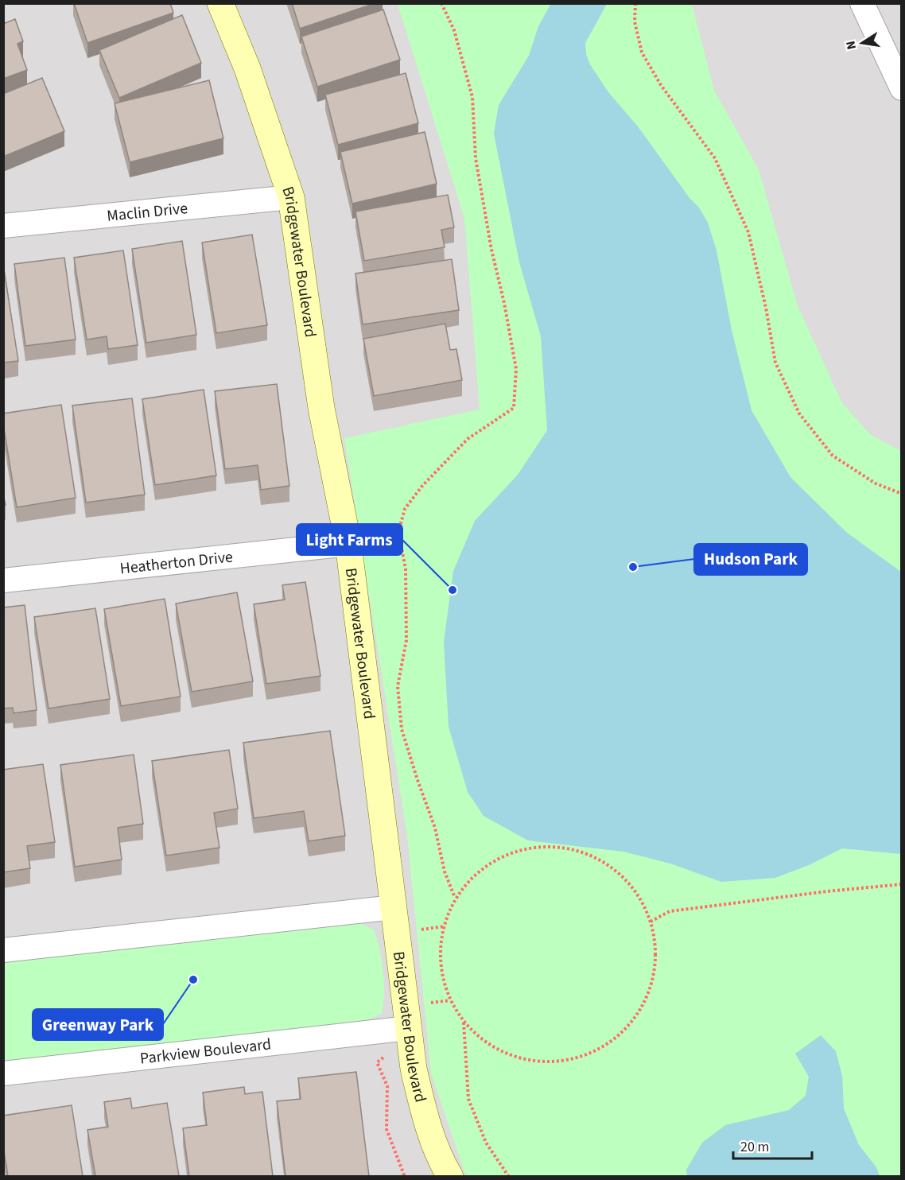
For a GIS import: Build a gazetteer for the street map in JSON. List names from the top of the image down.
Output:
{
  "streets": {
    "street": [
      "Maclin Drive",
      "Bridgewater Boulevard",
      "Heatherton Drive",
      "Parkview Boulevard"
    ]
  },
  "crossings": [
    ["Maclin Drive", "Bridgewater Boulevard"],
    ["Bridgewater Boulevard", "Heatherton Drive"],
    ["Bridgewater Boulevard", "Parkview Boulevard"]
  ],
  "places": ["Hudson Park", "Light Farms", "Greenway Park"],
  "scale_bar": "20 m",
  "north": "left"
}
